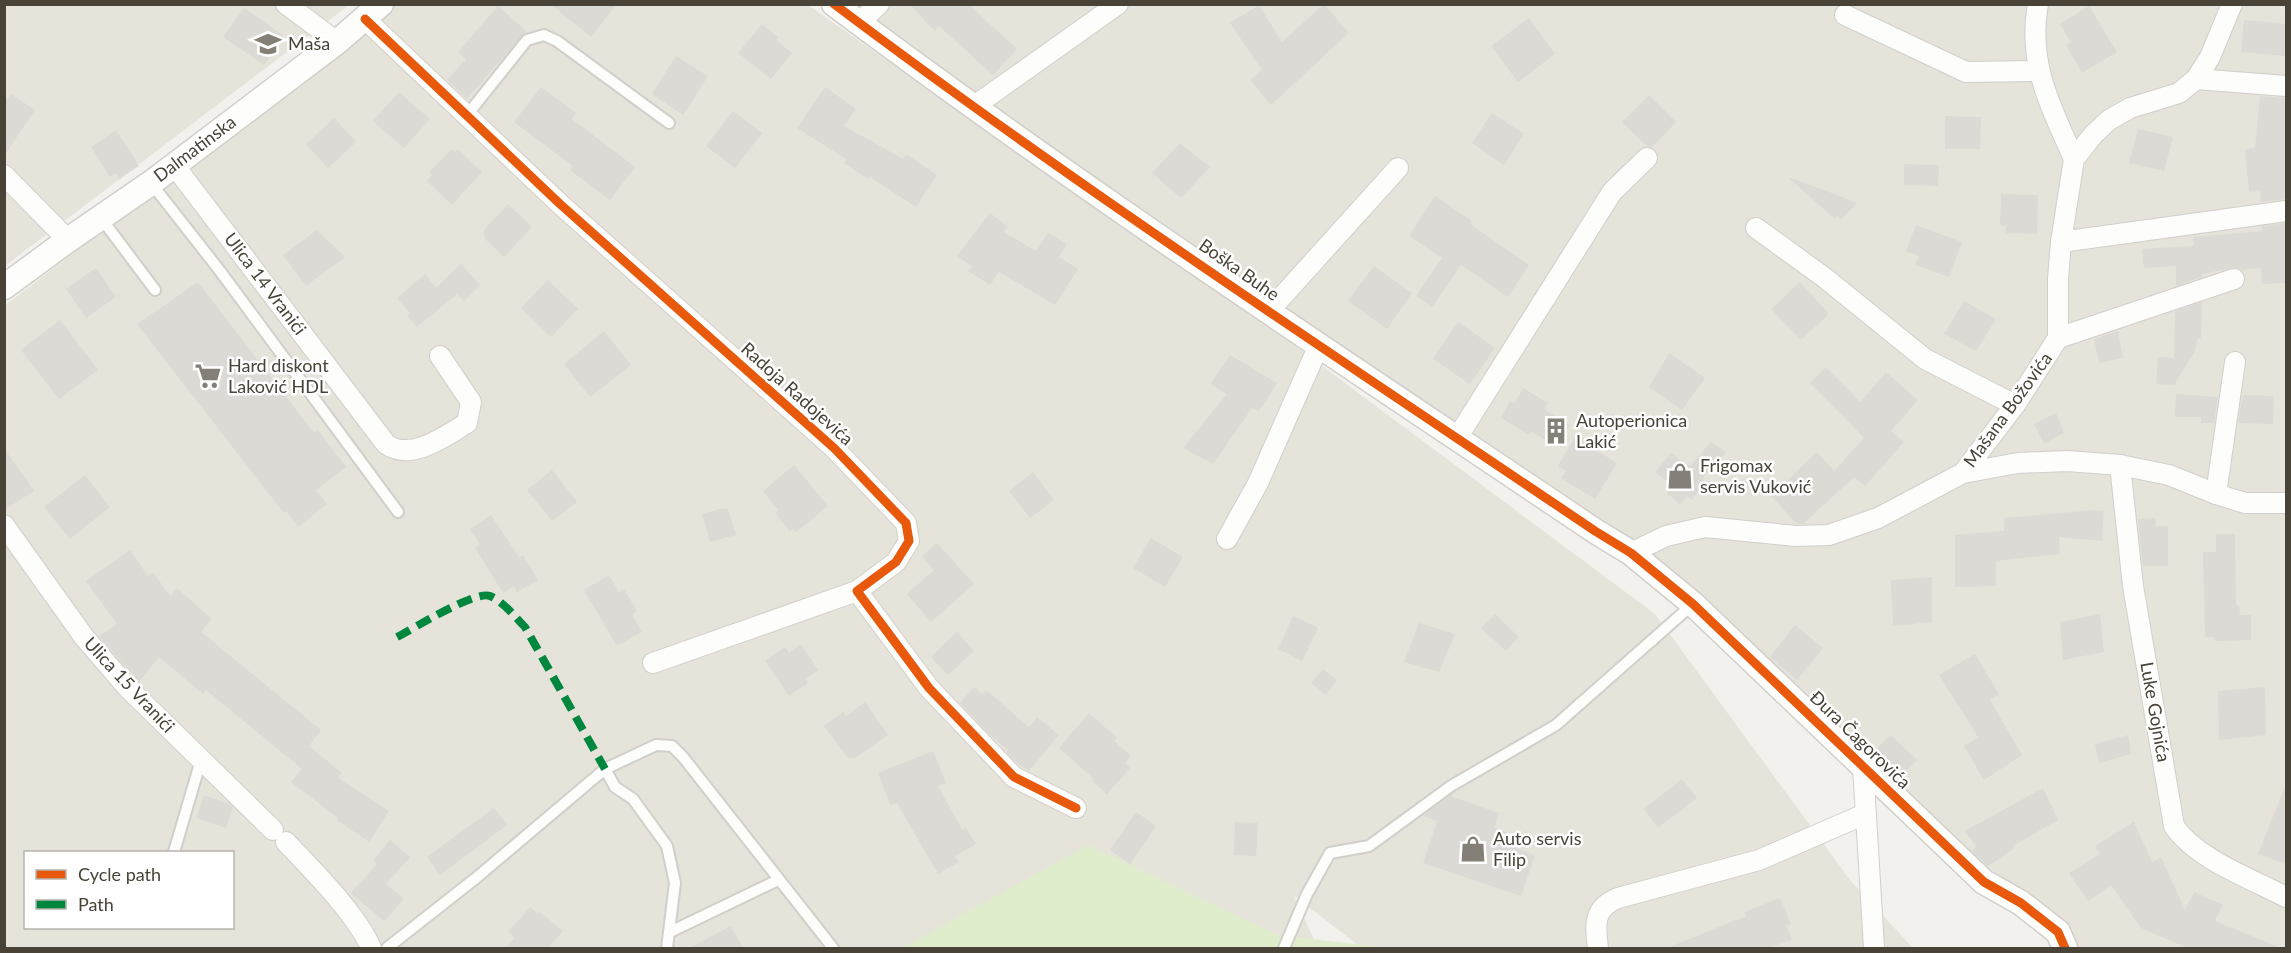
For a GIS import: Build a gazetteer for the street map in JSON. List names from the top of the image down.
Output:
{
  "streets": {
    "street": [
      "Dalmatinska",
      "Boška Buhe",
      "Ulica 14 Vranići",
      "Radoja Radojevića",
      "Mašana Božovića",
      "Ulica 15 Vranići",
      "Luke Gojnića",
      "Đura Čagorovića"
    ]
  },
  "crossings": [
    ["Dalmatinska", "Ulica 14 Vranići"],
    ["Dalmatinska", "Radoja Radojevića"],
    ["Boška Buhe", "Mašana Božovića"],
    ["Boška Buhe", "Đura Čagorovića"],
    ["Mašana Božovića", "Đura Čagorovića"]
  ],
  "places": {
    "school or university": ["Maša"],
    "supermarket": ["Hard diskont Laković HDL"],
    "building": ["Autoperionica Lakić"],
    "shop": ["Frigomax servis Vuković", "Auto servis Filip"]
  },
  "legend": ["Cycle path", "Path"]
}
